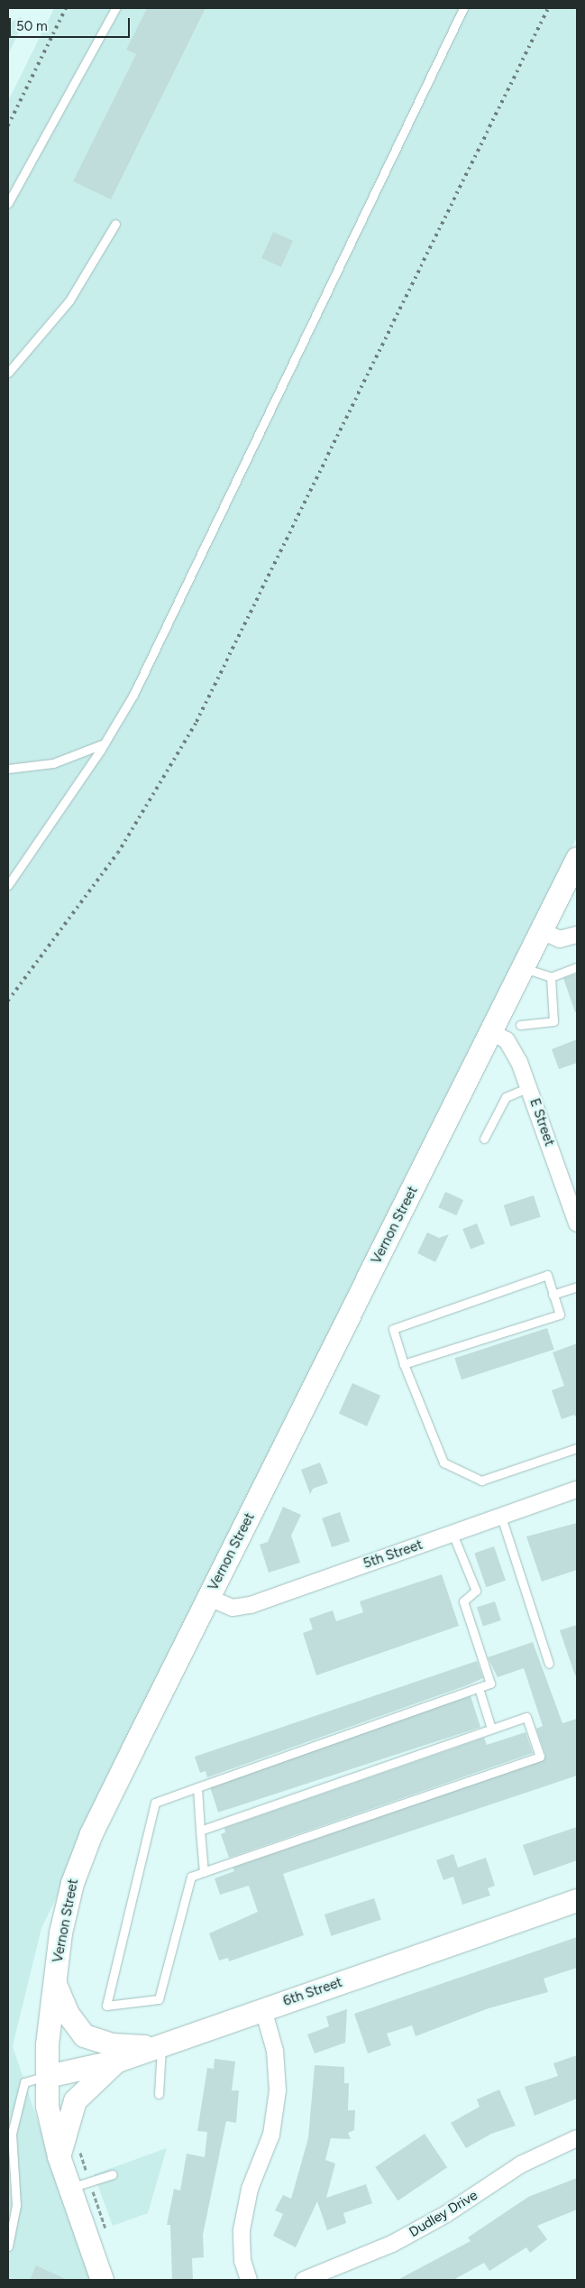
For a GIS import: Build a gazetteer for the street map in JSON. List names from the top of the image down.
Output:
{
  "streets": {
    "main road": ["Vernon Street", "6th Street"],
    "street": ["E Street", "5th Street", "Dudley Drive"]
  },
  "crossings": [
    ["E Street", "Vernon Street"],
    ["Vernon Street", "5th Street"],
    ["Vernon Street", "6th Street"]
  ],
  "scale_bar": "50 m"
}
